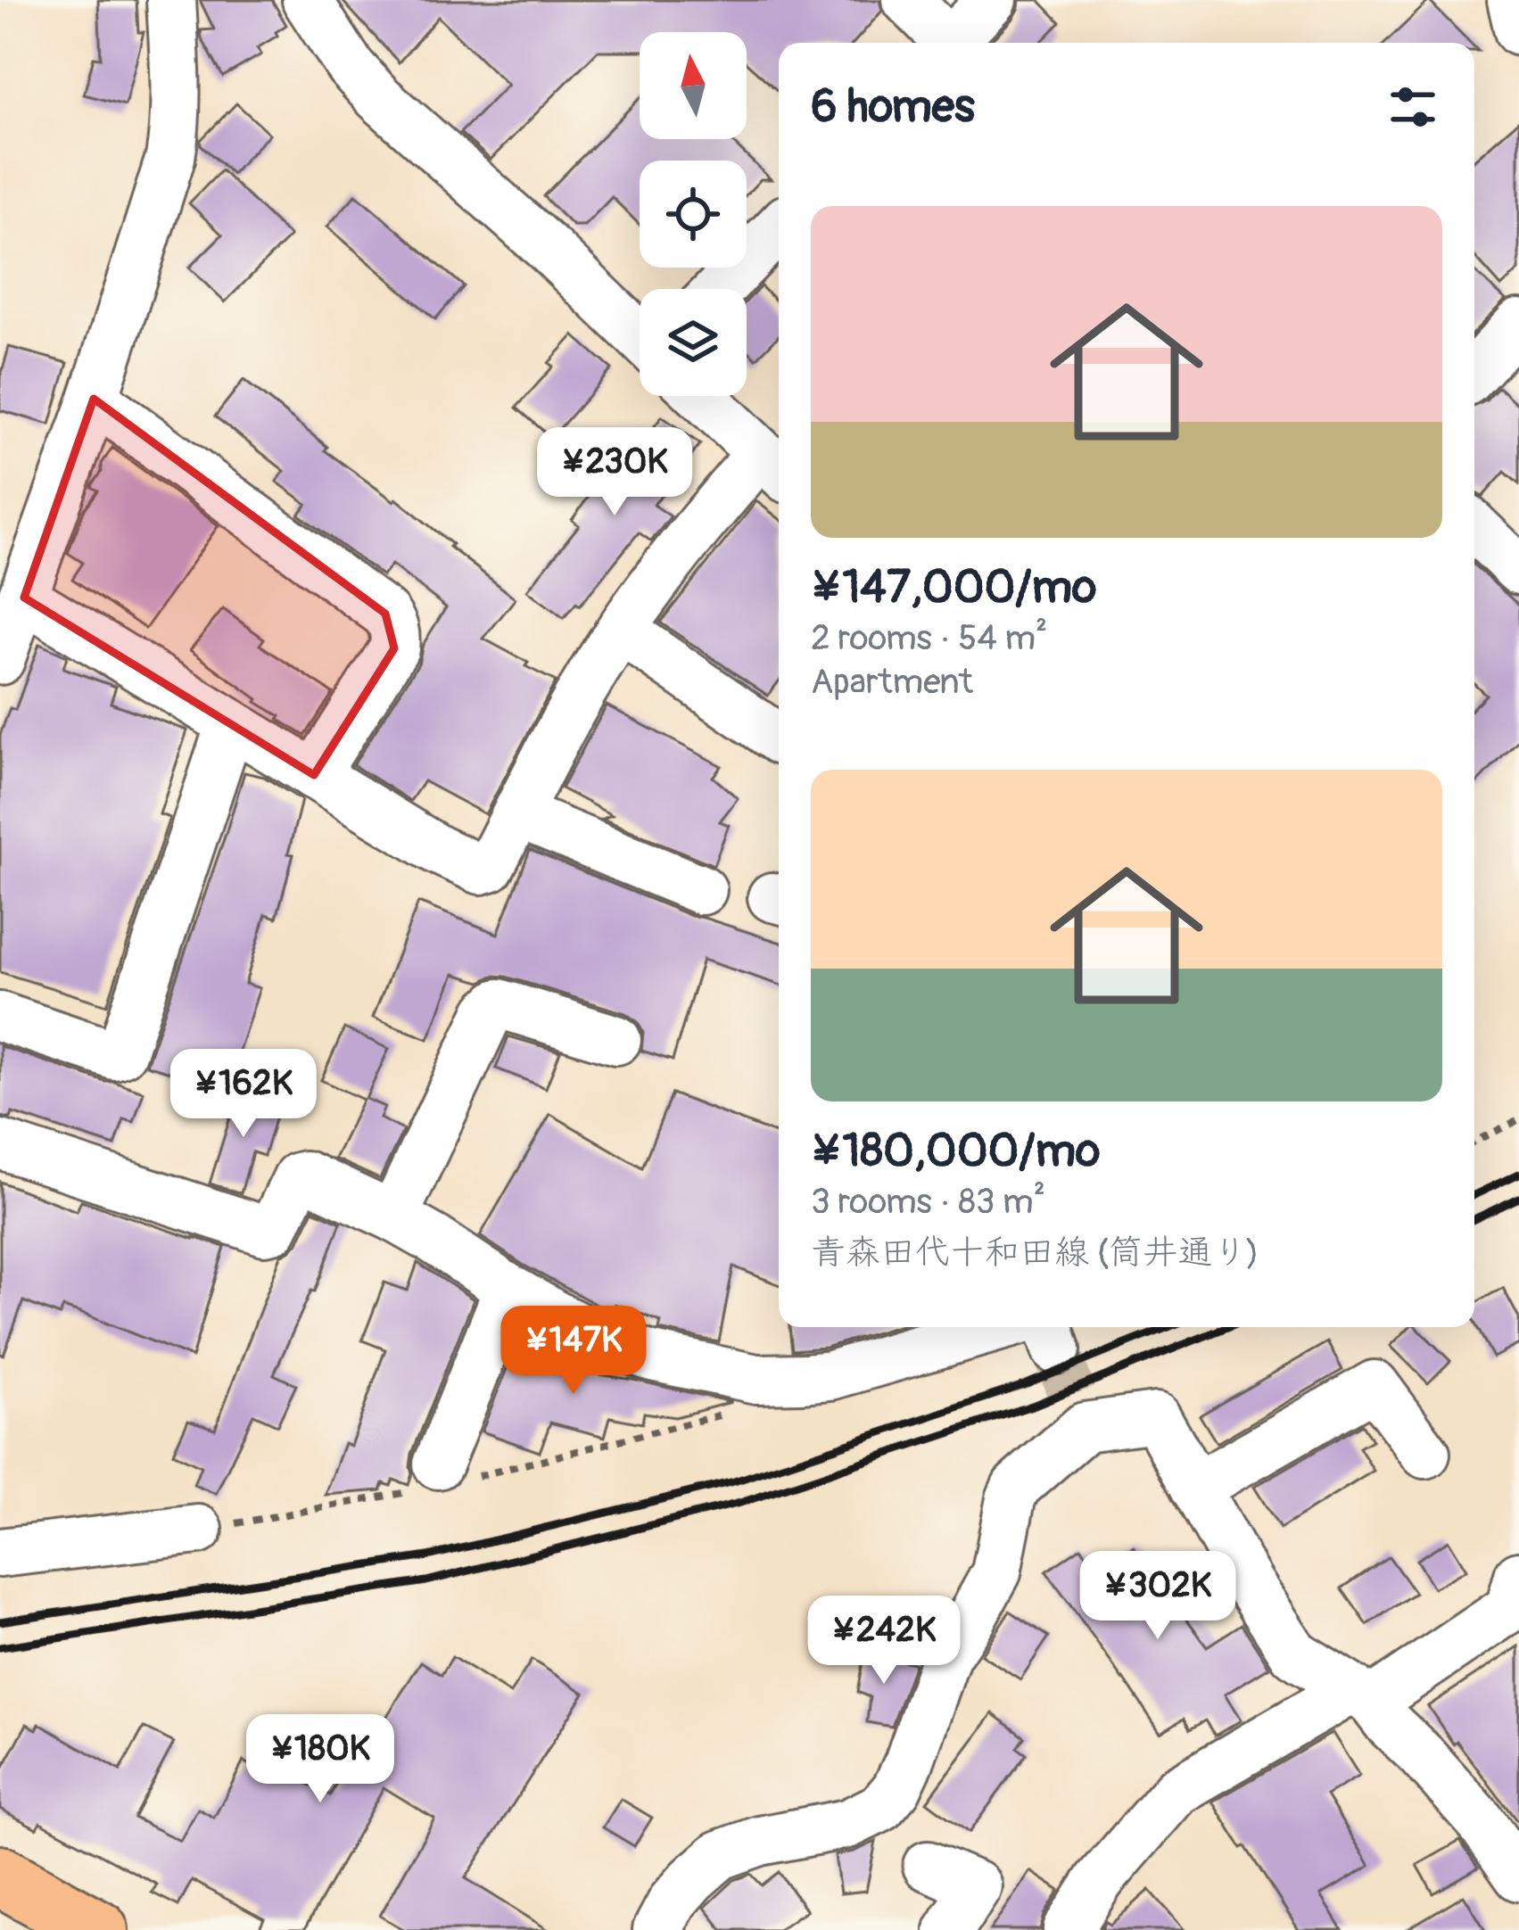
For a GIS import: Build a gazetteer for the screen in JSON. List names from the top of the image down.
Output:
{
  "north": "top",
  "page": {
    "heading": "6 homes",
    "list": [
      {
        "name": "¥147,000/mo",
        "note": "2 rooms · 54 m² · Apartment"
      },
      {
        "name": "¥180,000/mo",
        "note": "3 rooms · 83 m² · 青森田代十和田線 (筒井通り)"
      }
    ],
    "price": [
      "¥230K",
      "¥162K",
      "¥147K",
      "¥302K",
      "¥242K",
      "¥180K"
    ]
  }
}
